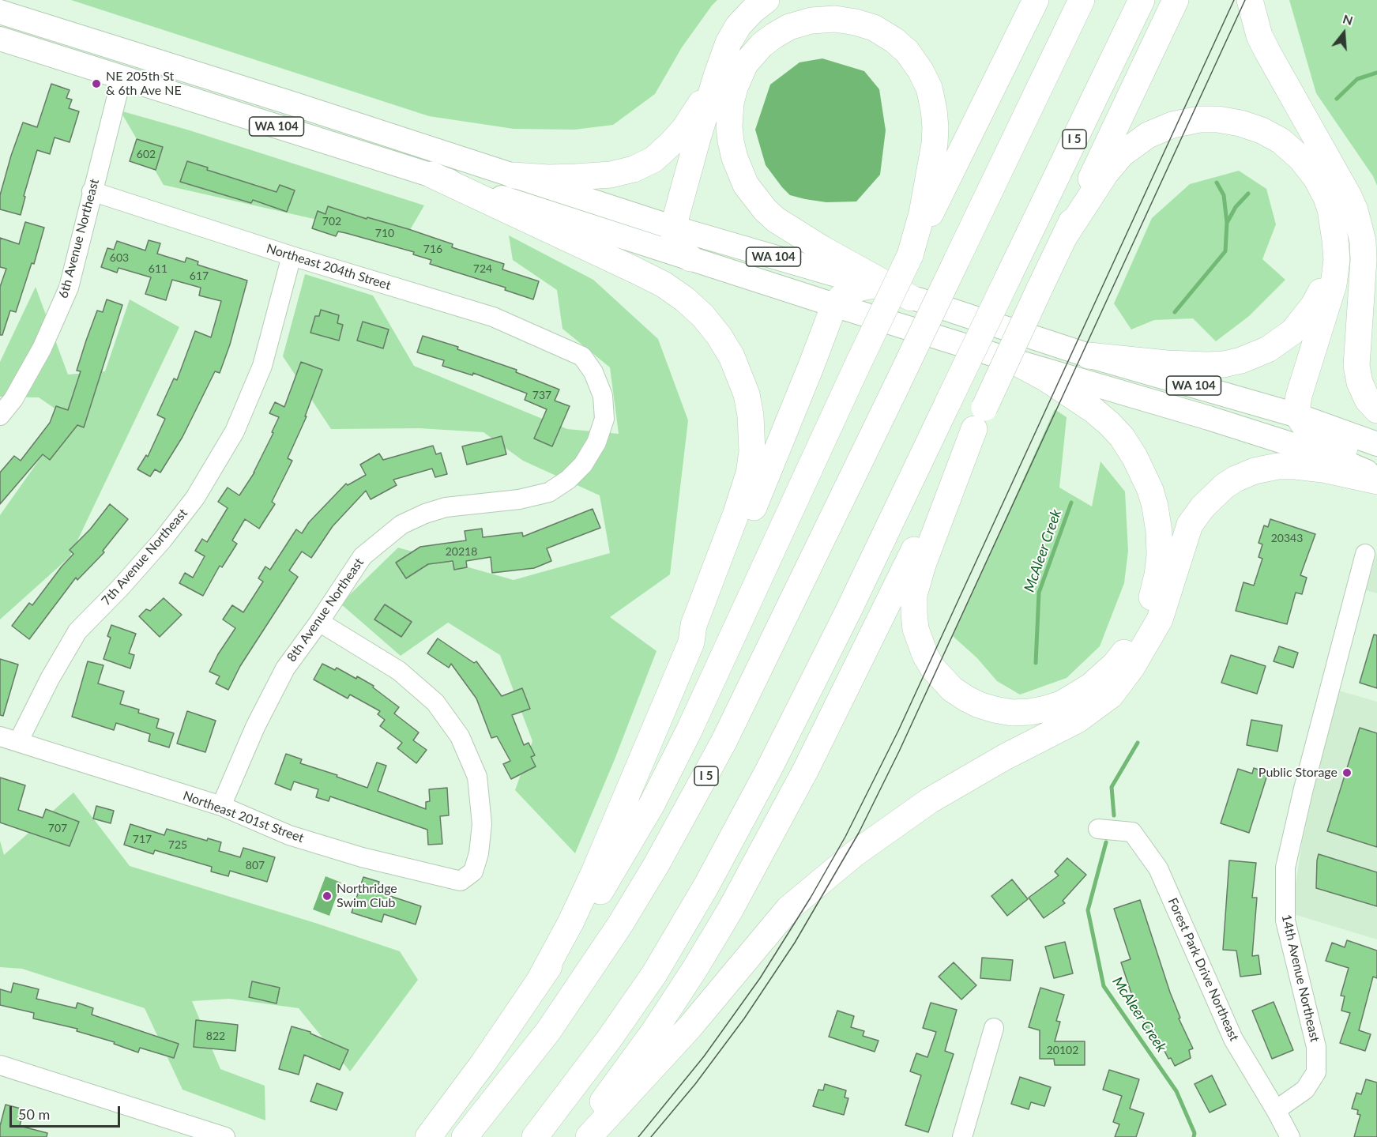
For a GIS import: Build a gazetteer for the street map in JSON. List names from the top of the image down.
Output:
{
  "streets": {
    "highway": ["I 5"],
    "main road": ["WA 104"],
    "street": [
      "6th Avenue Northeast",
      "Northeast 204th Street",
      "7th Avenue Northeast",
      "8th Avenue Northeast",
      "Northeast 201st Street",
      "Forest Park Drive Northeast",
      "14th Avenue Northeast"
    ]
  },
  "crossings": [
    ["WA 104", "6th Avenue Northeast"],
    ["6th Avenue Northeast", "Northeast 204th Street"],
    ["Northeast 204th Street", "7th Avenue Northeast"],
    ["Northeast 204th Street", "8th Avenue Northeast"],
    ["7th Avenue Northeast", "Northeast 201st Street"],
    ["8th Avenue Northeast", "Northeast 201st Street"],
    ["Forest Park Drive Northeast", "14th Avenue Northeast"]
  ],
  "water": ["McAleer Creek"],
  "places": ["NE 205th St & 6th Ave NE", "Public Storage", "Northridge Swim Club"],
  "house_numbers": [
    "602",
    "702",
    "710",
    "716",
    "603",
    "611",
    "724",
    "617",
    "737",
    "20343",
    "20218",
    "707",
    "717",
    "725",
    "807",
    "822",
    "20102"
  ],
  "scale_bar": "50 m",
  "north": "top"
}
